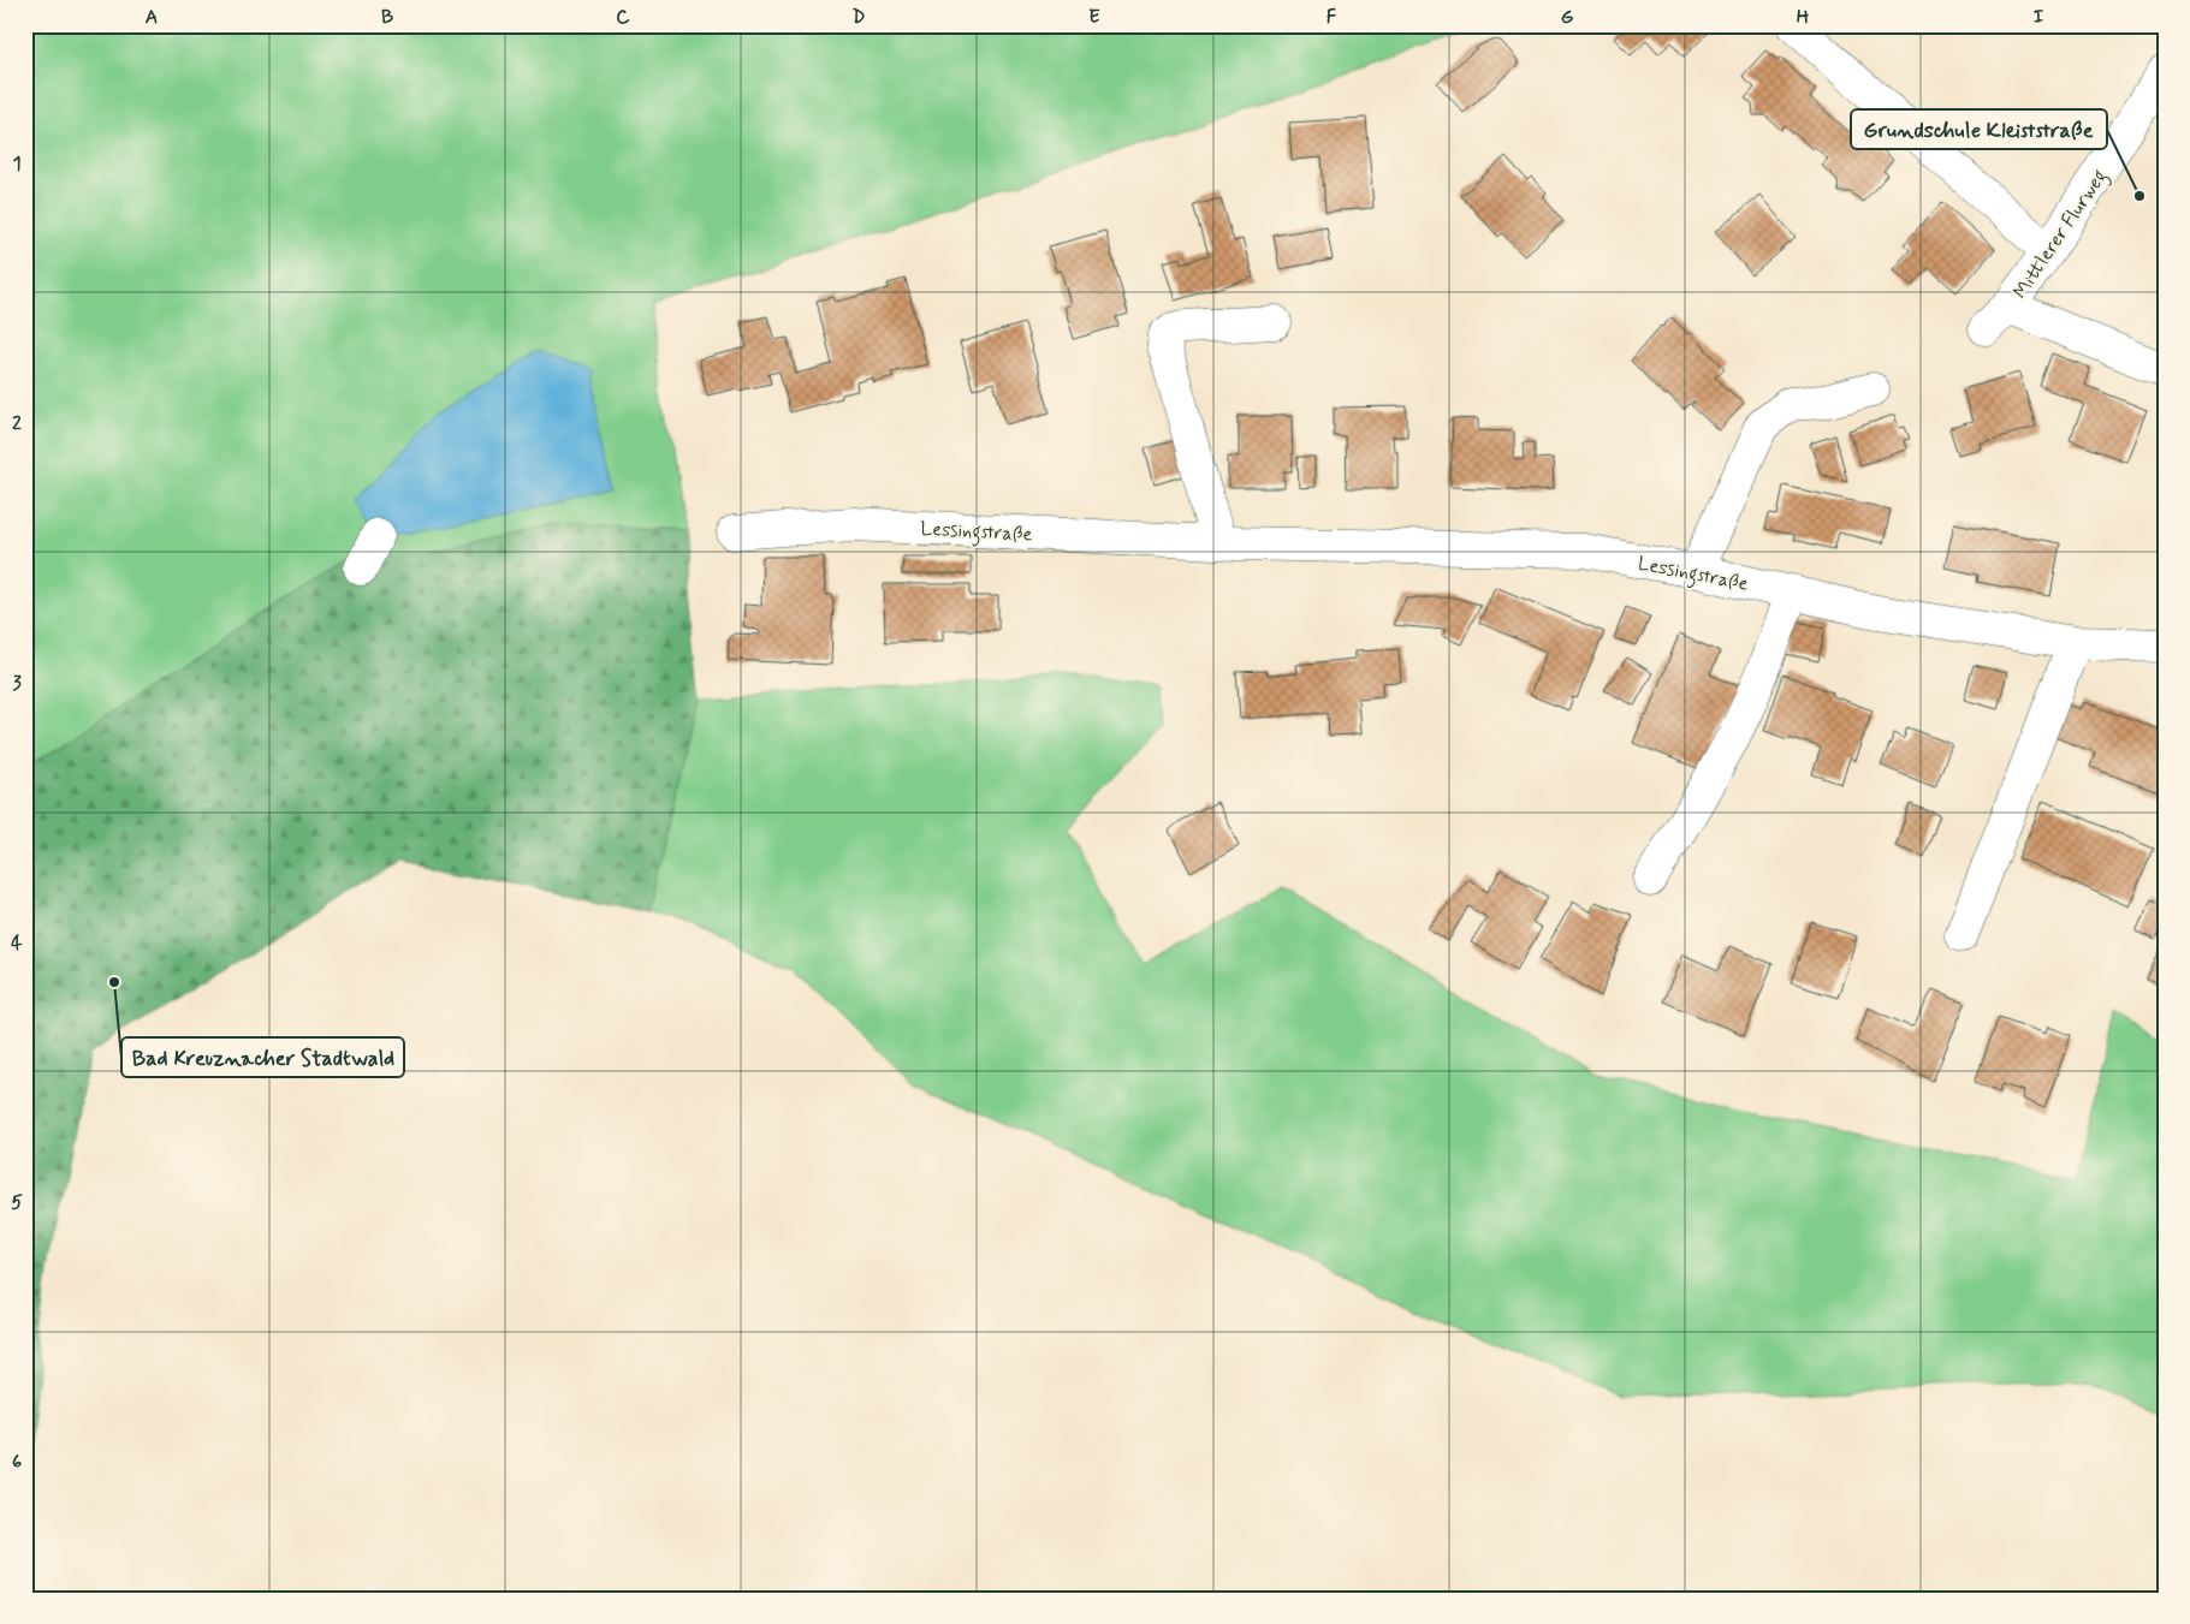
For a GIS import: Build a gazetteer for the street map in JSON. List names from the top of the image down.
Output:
{
  "streets": {
    "street": ["Mittlerer Flurweg", "Lessingstraße"]
  },
  "places": ["Grundschule Kleiststraße", "Bad Kreuznacher Stadtwald"],
  "grid": {
    "columns": [
      "A",
      "B",
      "C",
      "D",
      "E",
      "F",
      "G",
      "H",
      "I"
    ],
    "rows": [
      "1",
      "2",
      "3",
      "4",
      "5",
      "6"
    ]
  }
}
